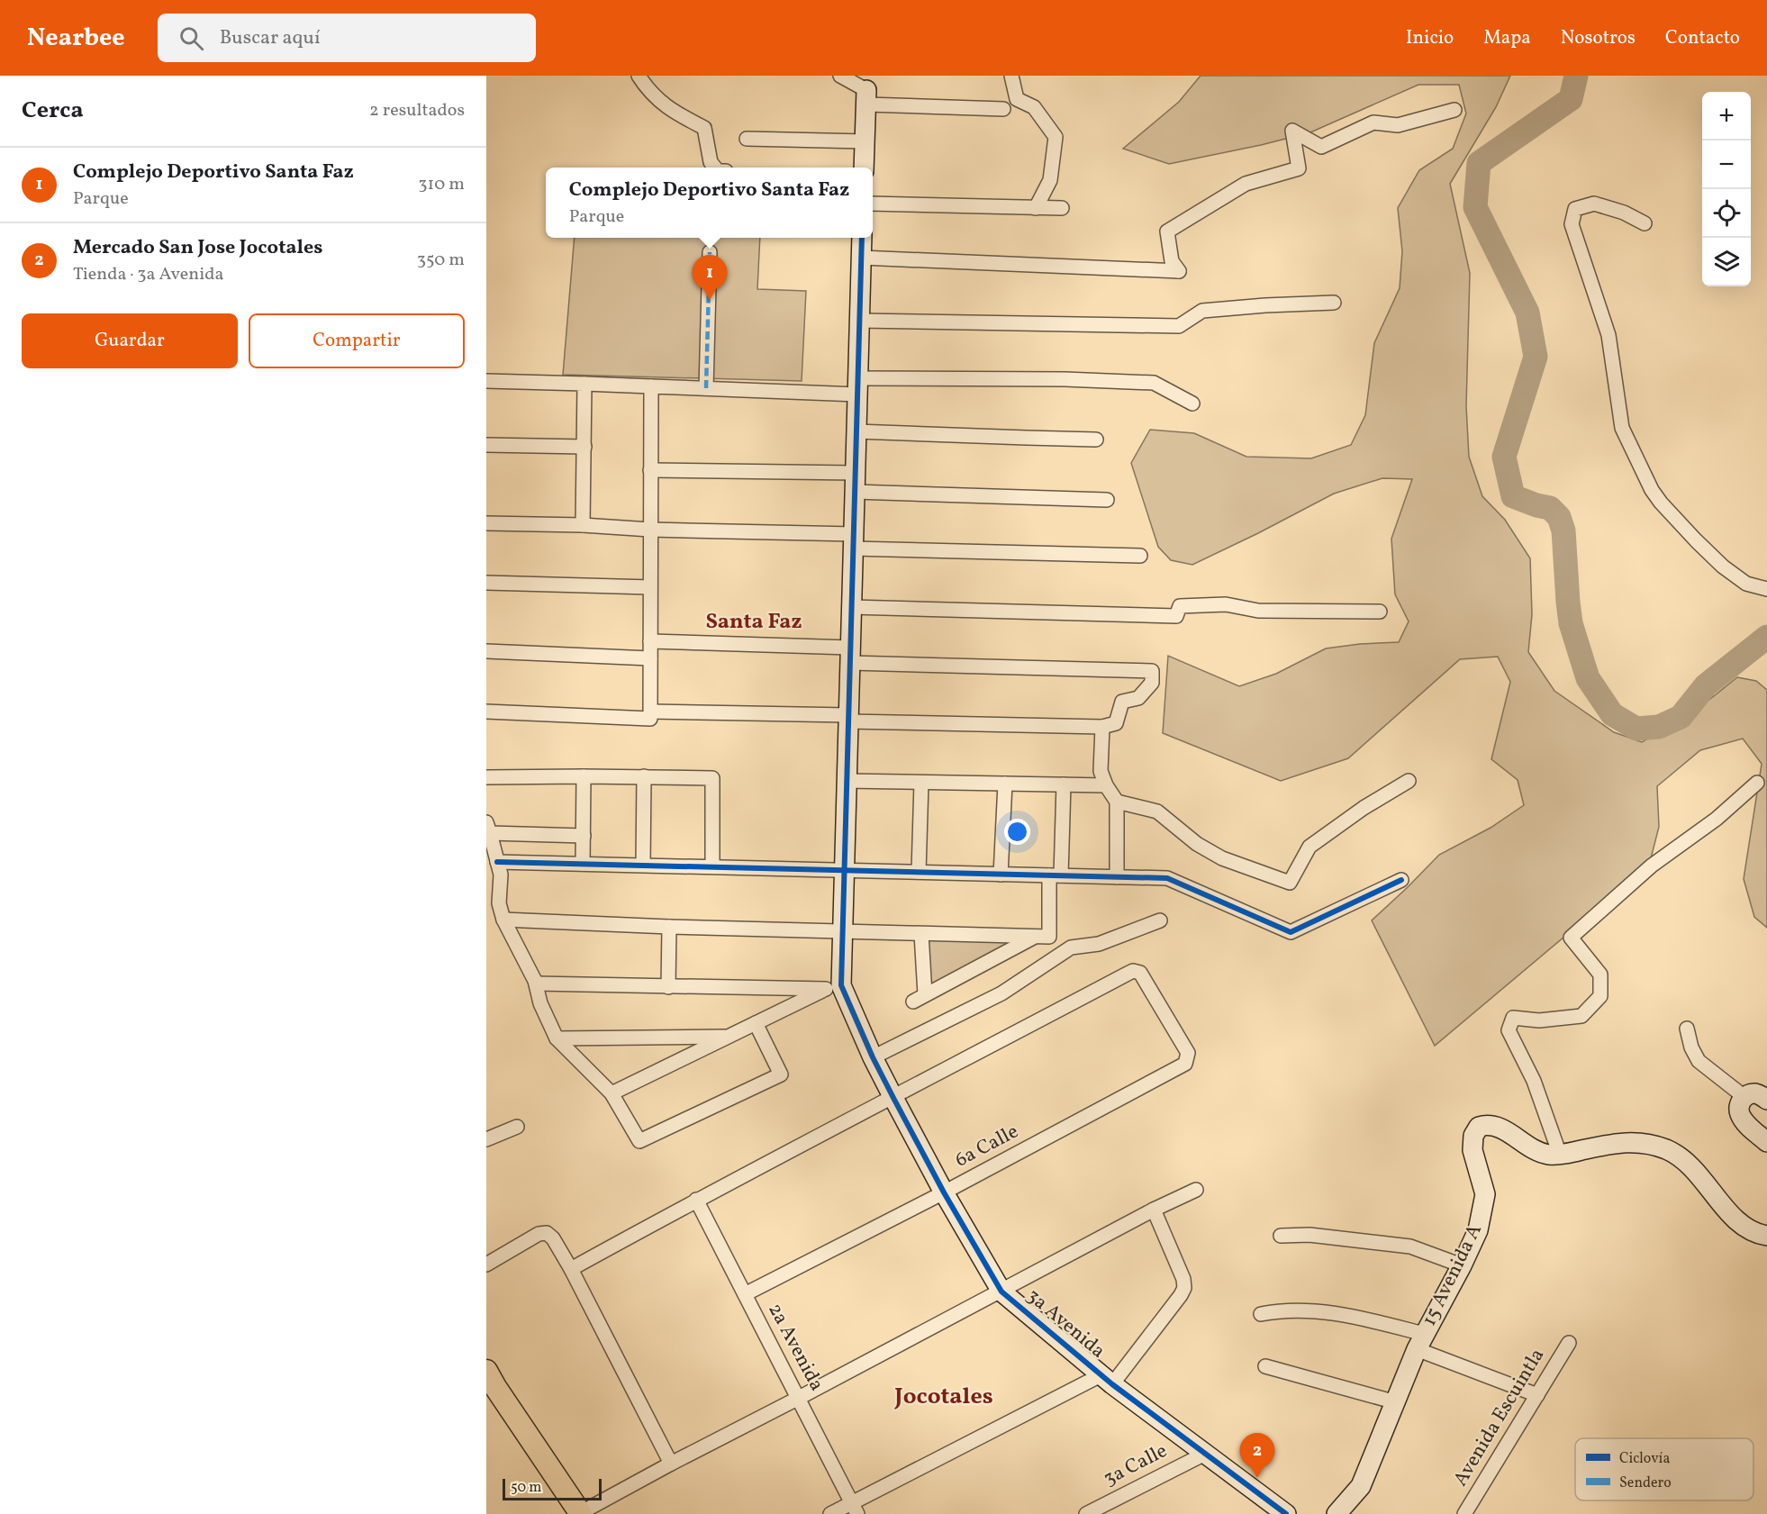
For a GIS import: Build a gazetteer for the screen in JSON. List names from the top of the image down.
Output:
{
  "streets": {
    "street": [
      "6a Calle",
      "15 Avenida A",
      "3a Avenida",
      "2a Avenida",
      "Avenida Escuintla",
      "3a Calle"
    ]
  },
  "crossings": [
    ["6a Calle", "3a Avenida"],
    ["6a Calle", "2a Avenida"],
    ["3a Avenida", "3a Calle"]
  ],
  "districts": ["Santa Faz", "Jocotales"],
  "legend": ["Ciclovía", "Sendero"],
  "scale_bar": "50 m",
  "page": {
    "header": "Nearbee",
    "search": "Buscar aquí",
    "nav": [
      "Inicio",
      "Mapa",
      "Nosotros",
      "Contacto"
    ],
    "heading": ["Cerca", "2 resultados"],
    "map_buttons": ["+", "−"],
    "list": [
      {
        "mark": "1",
        "name": "Complejo Deportivo Santa Faz",
        "note": "Parque",
        "value": "310 m"
      },
      {
        "mark": "2",
        "name": "Mercado San Jose Jocotales",
        "note": "Tienda · 3a Avenida",
        "value": "350 m"
      }
    ],
    "popup": ["Complejo Deportivo Santa Faz", "Parque"],
    "pins": ["1", "2"],
    "buttons": ["Guardar", "Compartir"],
    "scale": "50 m"
  }
}
